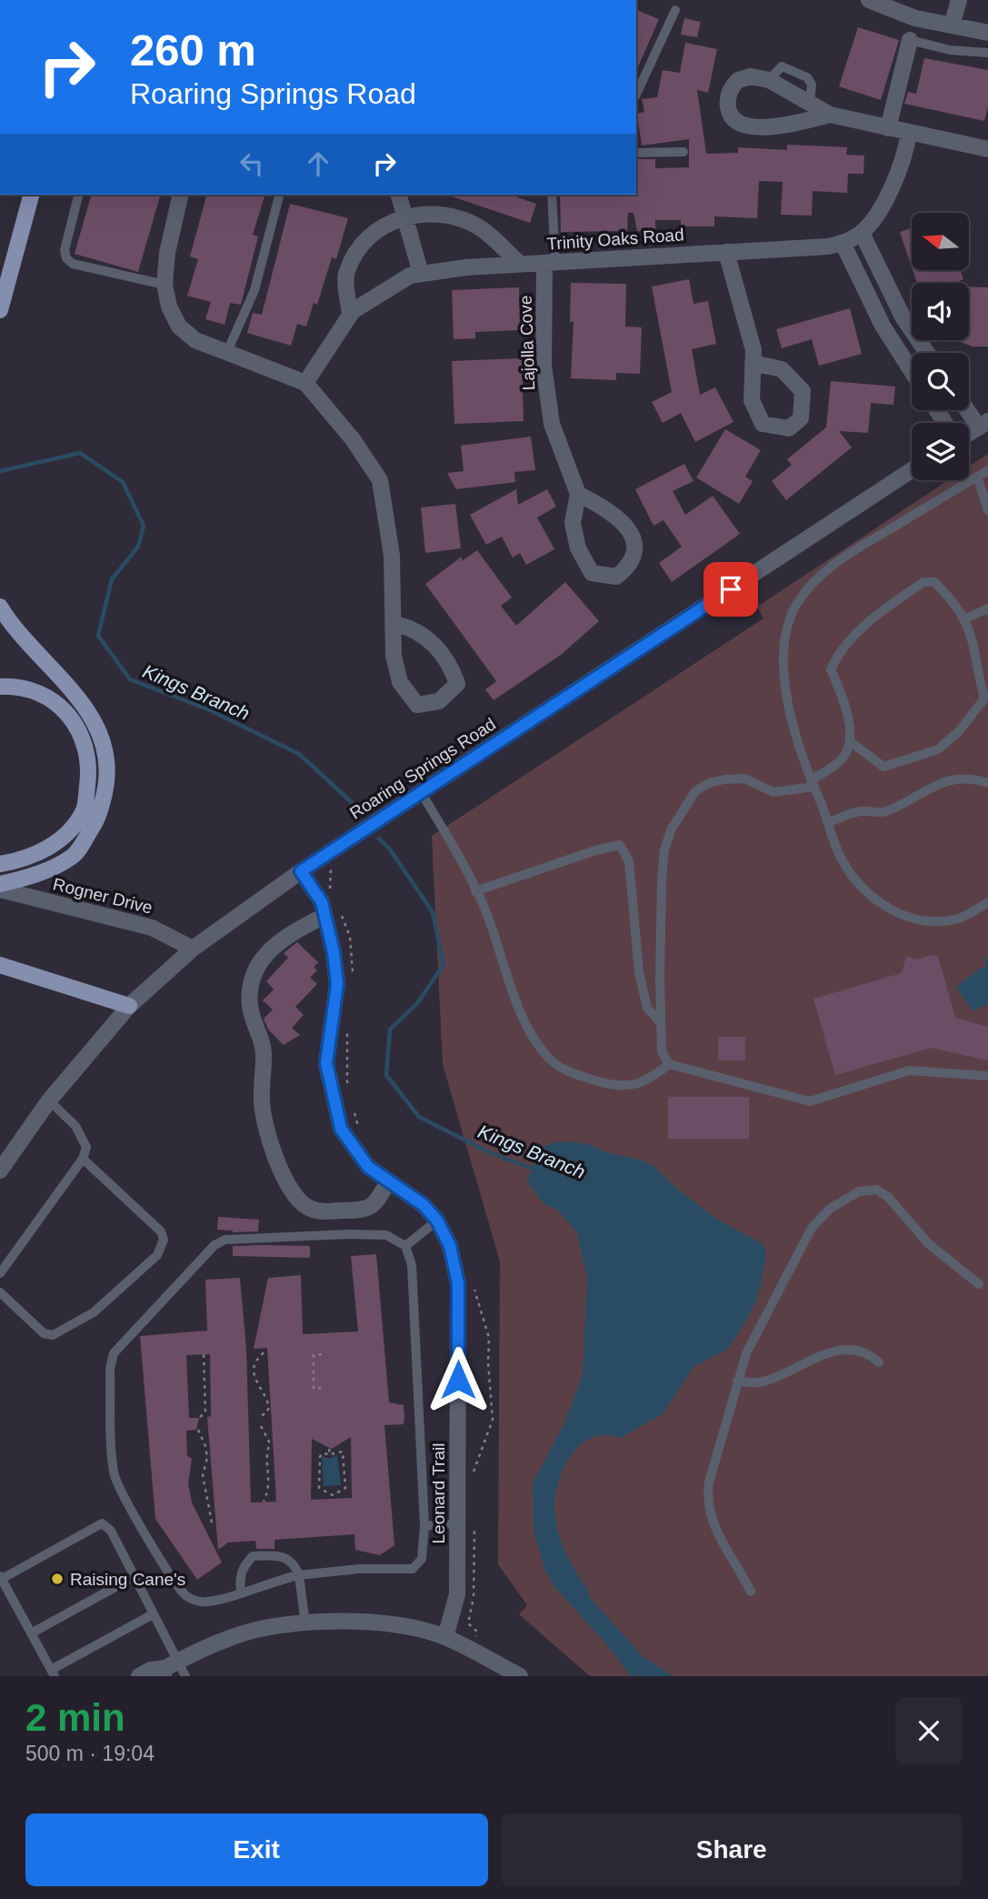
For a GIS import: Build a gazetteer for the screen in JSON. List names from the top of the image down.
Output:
{
  "streets": {
    "street": [
      "Trinity Oaks Road",
      "Lajolla Cove",
      "Roaring Springs Road",
      "Rogner Drive",
      "Leonard Trail"
    ]
  },
  "crossings": [
    ["Trinity Oaks Road", "Lajolla Cove"],
    ["Roaring Springs Road", "Rogner Drive"],
    ["Roaring Springs Road", "Leonard Trail"]
  ],
  "water": ["Kings Branch"],
  "places": ["Raising Cane's"],
  "north": "left",
  "page": {
    "turn": ["260 m", "Roaring Springs Road"],
    "heading": ["2 min", "500 m · 19:04"],
    "buttons": ["Exit", "Share"]
  }
}
